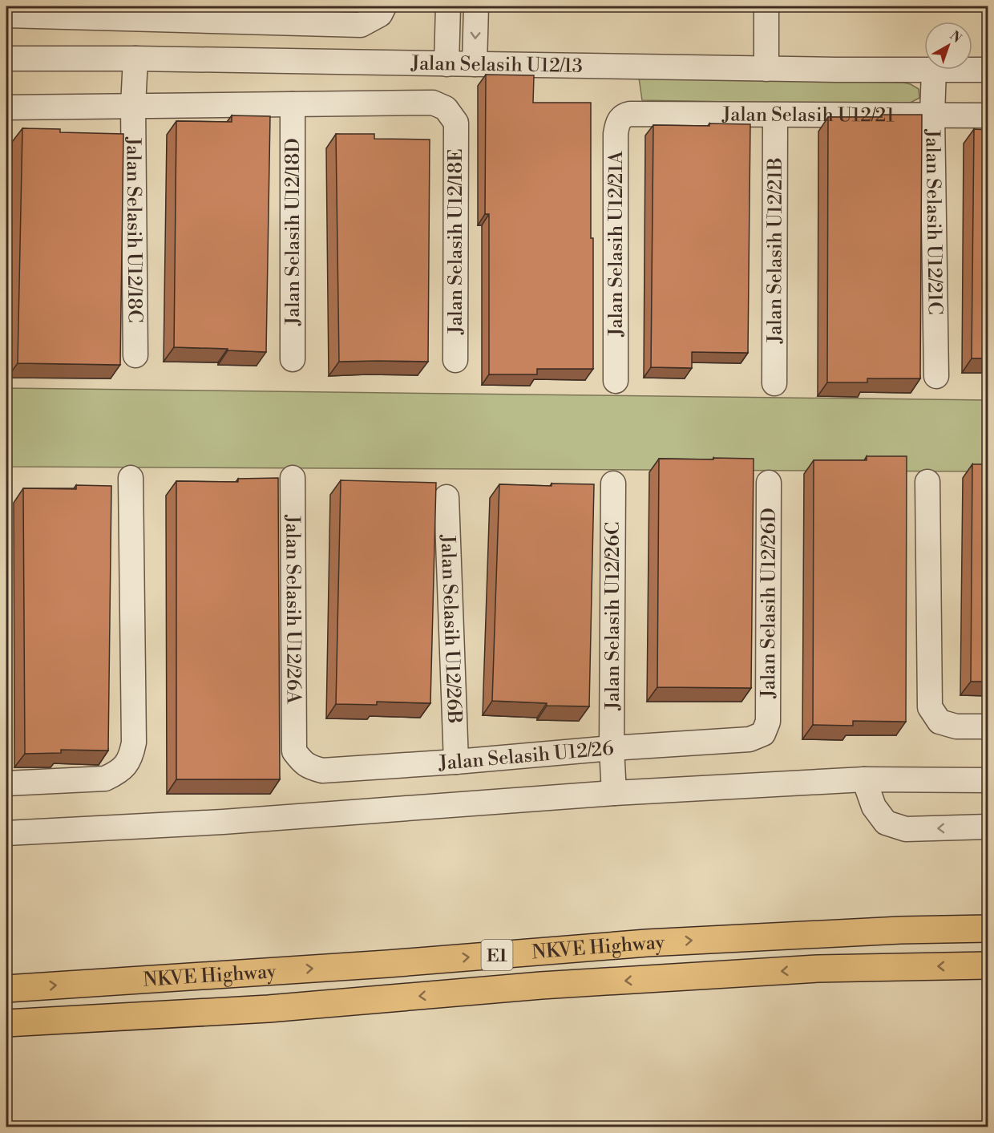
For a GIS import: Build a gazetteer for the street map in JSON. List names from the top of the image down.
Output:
{
  "streets": {
    "highway": ["NKVE Highway", "E1"],
    "street": [
      "Jalan Selasih U12/13",
      "Jalan Selasih U12/21",
      "Jalan Selasih U12/21C",
      "Jalan Selasih U12/18C",
      "Jalan Selasih U12/18D",
      "Jalan Selasih U12/18E",
      "Jalan Selasih U12/21A",
      "Jalan Selasih U12/21B",
      "Jalan Selasih U12/26D",
      "Jalan Selasih U12/26A",
      "Jalan Selasih U12/26C",
      "Jalan Selasih U12/26B",
      "Jalan Selasih U12/26"
    ]
  },
  "crossings": [
    ["Jalan Selasih U12/13", "Jalan Selasih U12/18C"],
    ["Jalan Selasih U12/21", "Jalan Selasih U12/21C"],
    ["Jalan Selasih U12/21", "Jalan Selasih U12/21A"],
    ["Jalan Selasih U12/21", "Jalan Selasih U12/21B"],
    ["Jalan Selasih U12/18D", "Jalan Selasih U12/18E"],
    ["Jalan Selasih U12/26D", "Jalan Selasih U12/26"],
    ["Jalan Selasih U12/26A", "Jalan Selasih U12/26"],
    ["Jalan Selasih U12/26C", "Jalan Selasih U12/26"],
    ["Jalan Selasih U12/26B", "Jalan Selasih U12/26"]
  ],
  "north": "top right"
}
